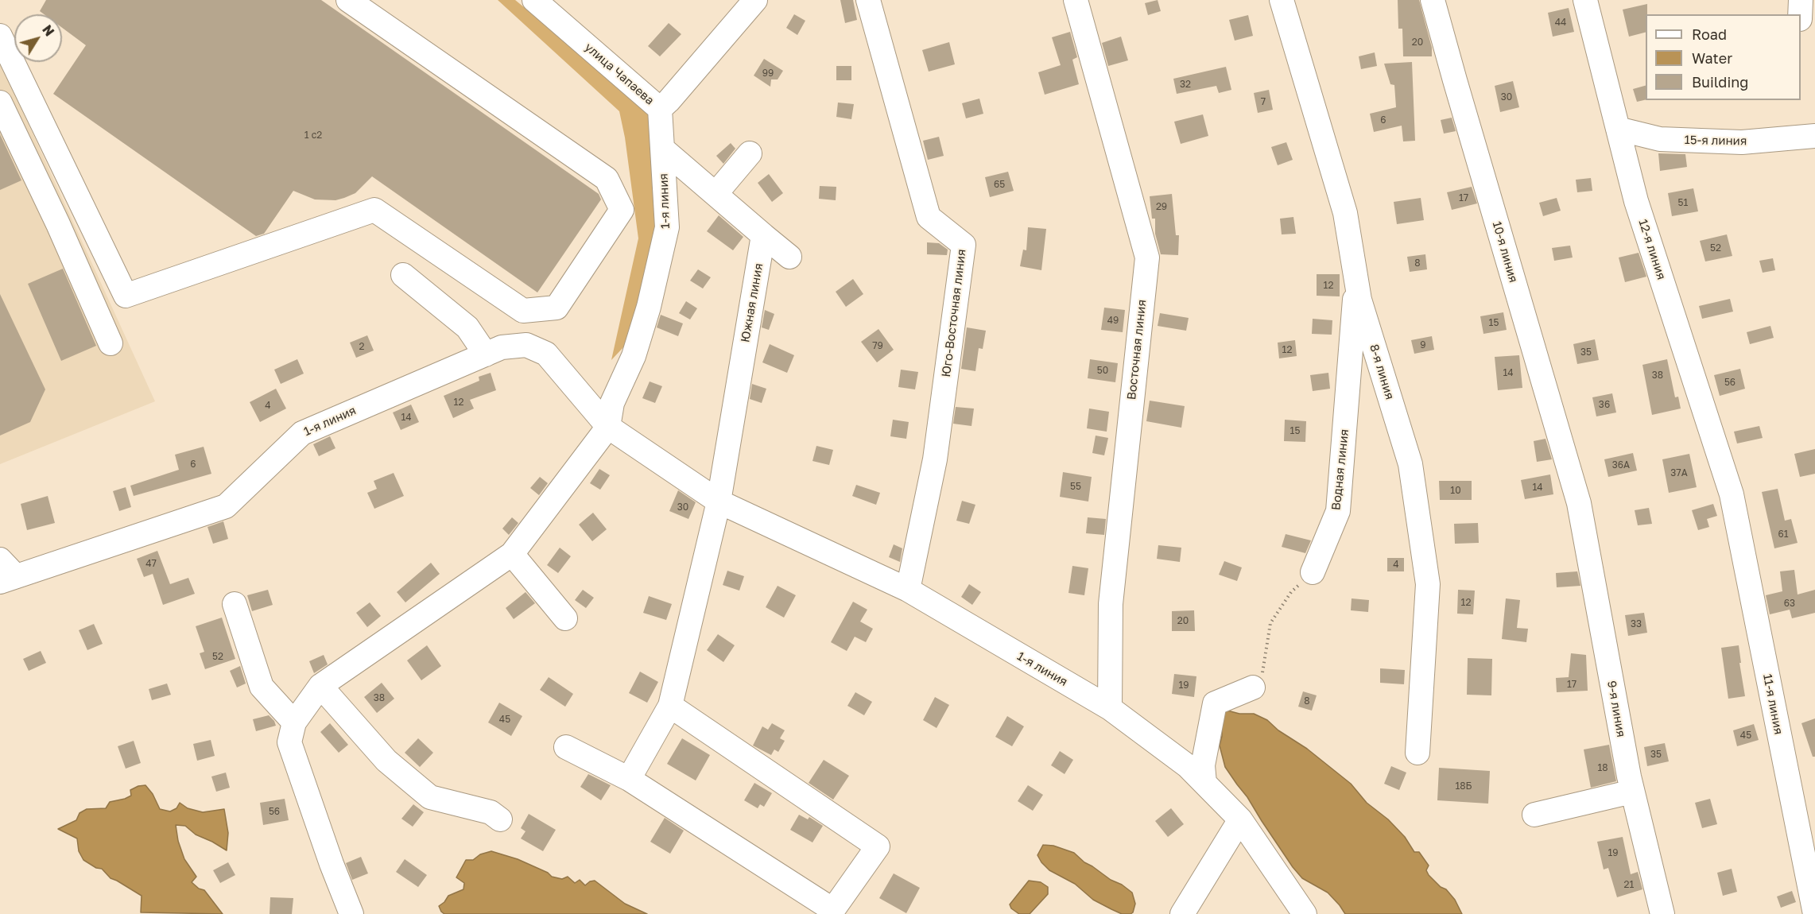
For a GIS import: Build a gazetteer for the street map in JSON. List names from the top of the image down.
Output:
{
  "streets": {
    "street": [
      "улица Чапаева",
      "15-я линия",
      "1-я линия",
      "12-я линия",
      "10-я линия",
      "Южная линия",
      "Юго-Восточная линия",
      "Восточная линия",
      "8-я линия",
      "Водная линия",
      "11-я линия",
      "9-я линия"
    ]
  },
  "crossings": [
    ["улица Чапаева", "1-я линия"],
    ["15-я линия", "12-я линия"],
    ["1-я линия", "Южная линия"],
    ["1-я линия", "Юго-Восточная линия"],
    ["1-я линия", "Восточная линия"],
    ["12-я линия", "11-я линия"],
    ["10-я линия", "9-я линия"],
    ["8-я линия", "Водная линия"]
  ],
  "house_numbers": [
    "44",
    "20",
    "99",
    "32",
    "30",
    "7",
    "6",
    "1 с2",
    "65",
    "17",
    "51",
    "29",
    "52",
    "8",
    "12",
    "49",
    "15",
    "9",
    "79",
    "2",
    "12",
    "35",
    "50",
    "14",
    "38",
    "56",
    "12",
    "36",
    "4",
    "14",
    "15",
    "6",
    "36А",
    "37А",
    "55",
    "14",
    "10",
    "30",
    "61",
    "47",
    "4",
    "12",
    "63",
    "20",
    "33",
    "52",
    "17",
    "19",
    "38",
    "8",
    "45",
    "45",
    "35",
    "18",
    "18Б",
    "56",
    "19",
    "21"
  ],
  "legend": ["Road", "Water", "Building"],
  "north": "top right"
}
